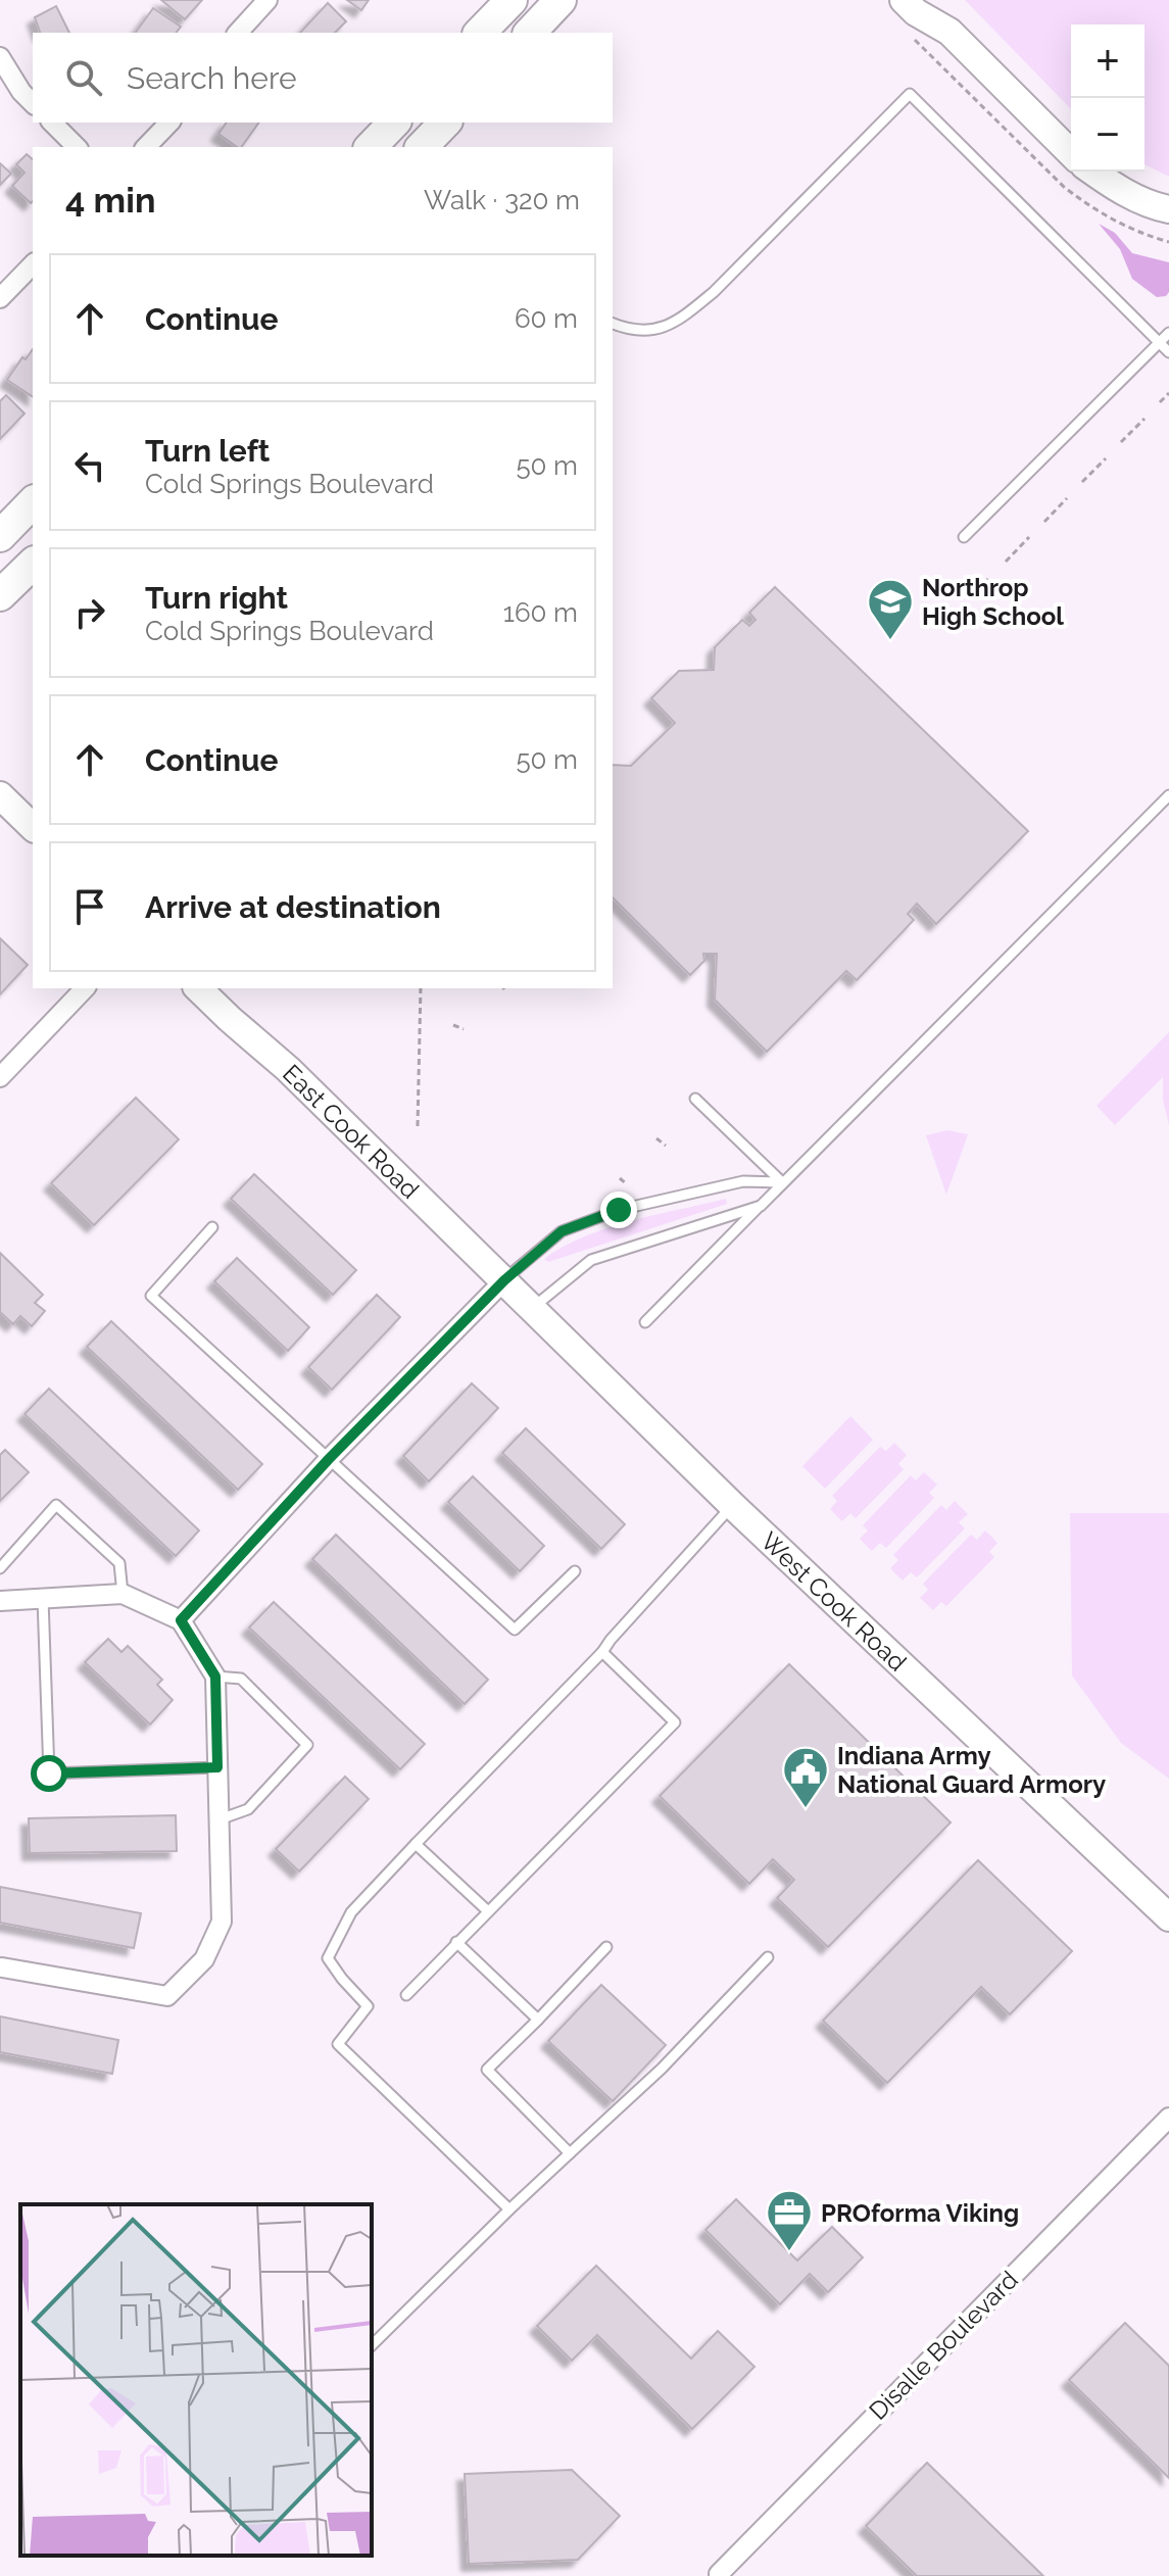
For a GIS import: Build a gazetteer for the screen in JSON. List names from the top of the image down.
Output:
{
  "streets": {
    "main road": ["East Cook Road", "West Cook Road"],
    "street": ["Disalle Boulevard"]
  },
  "crossings": [
    ["East Cook Road", "West Cook Road"]
  ],
  "places": {
    "school or university": ["Northrop High School"],
    "public building": ["Indiana Army National Guard Armory"],
    "office": ["PROforma Viking"]
  },
  "page": {
    "map_buttons": ["+", "−"],
    "search": "Search here",
    "heading": ["4 min", "Walk · 320 m"],
    "list": [
      ["Continue", "60 m"],
      ["Turn left", "Cold Springs Boulevard", "50 m"],
      ["Turn right", "Cold Springs Boulevard", "160 m"],
      ["Continue", "50 m"],
      "Arrive at destination"
    ]
  }
}
